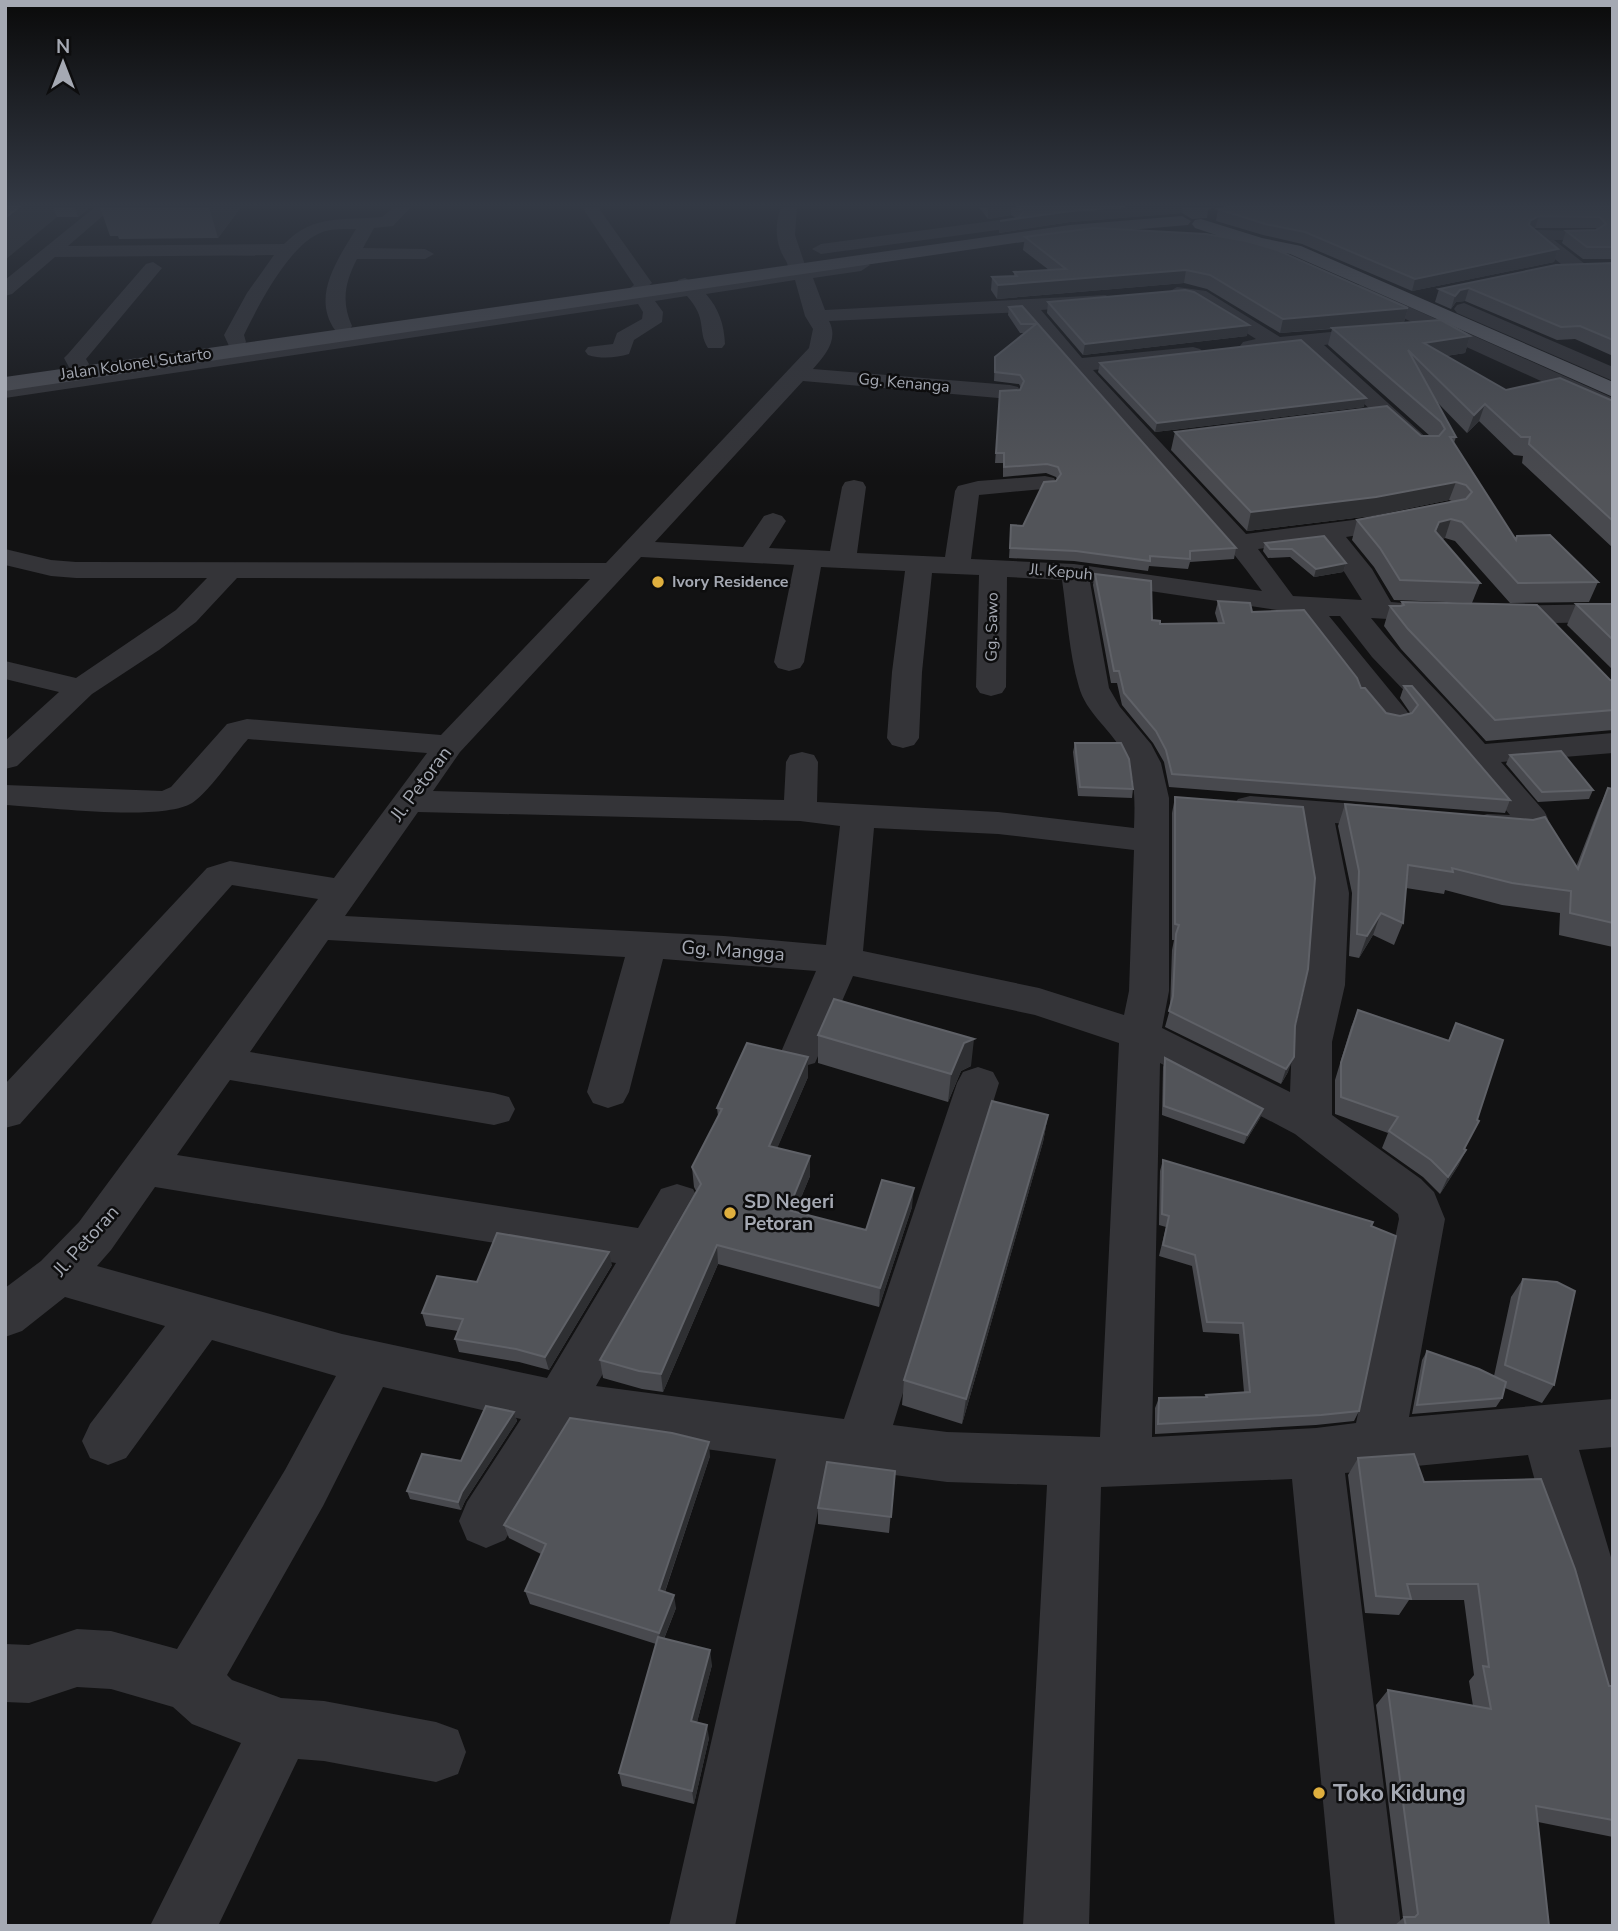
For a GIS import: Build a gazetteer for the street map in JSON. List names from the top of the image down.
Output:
{
  "streets": {
    "main road": ["Jalan Kolonel Sutarto"],
    "street": [
      "Gg. Kenanga",
      "Jl. Kepuh",
      "Gg. Sawo",
      "Jl. Petoran",
      "Gg. Mangga"
    ]
  },
  "crossings": [
    ["Gg. Kenanga", "Jl. Petoran"],
    ["Jl. Kepuh", "Gg. Sawo"],
    ["Jl. Kepuh", "Jl. Petoran"],
    ["Jl. Petoran", "Gg. Mangga"]
  ],
  "places": ["Ivory Residence", "SD Negeri Petoran", "Toko Kidung"],
  "north": "top"
}
